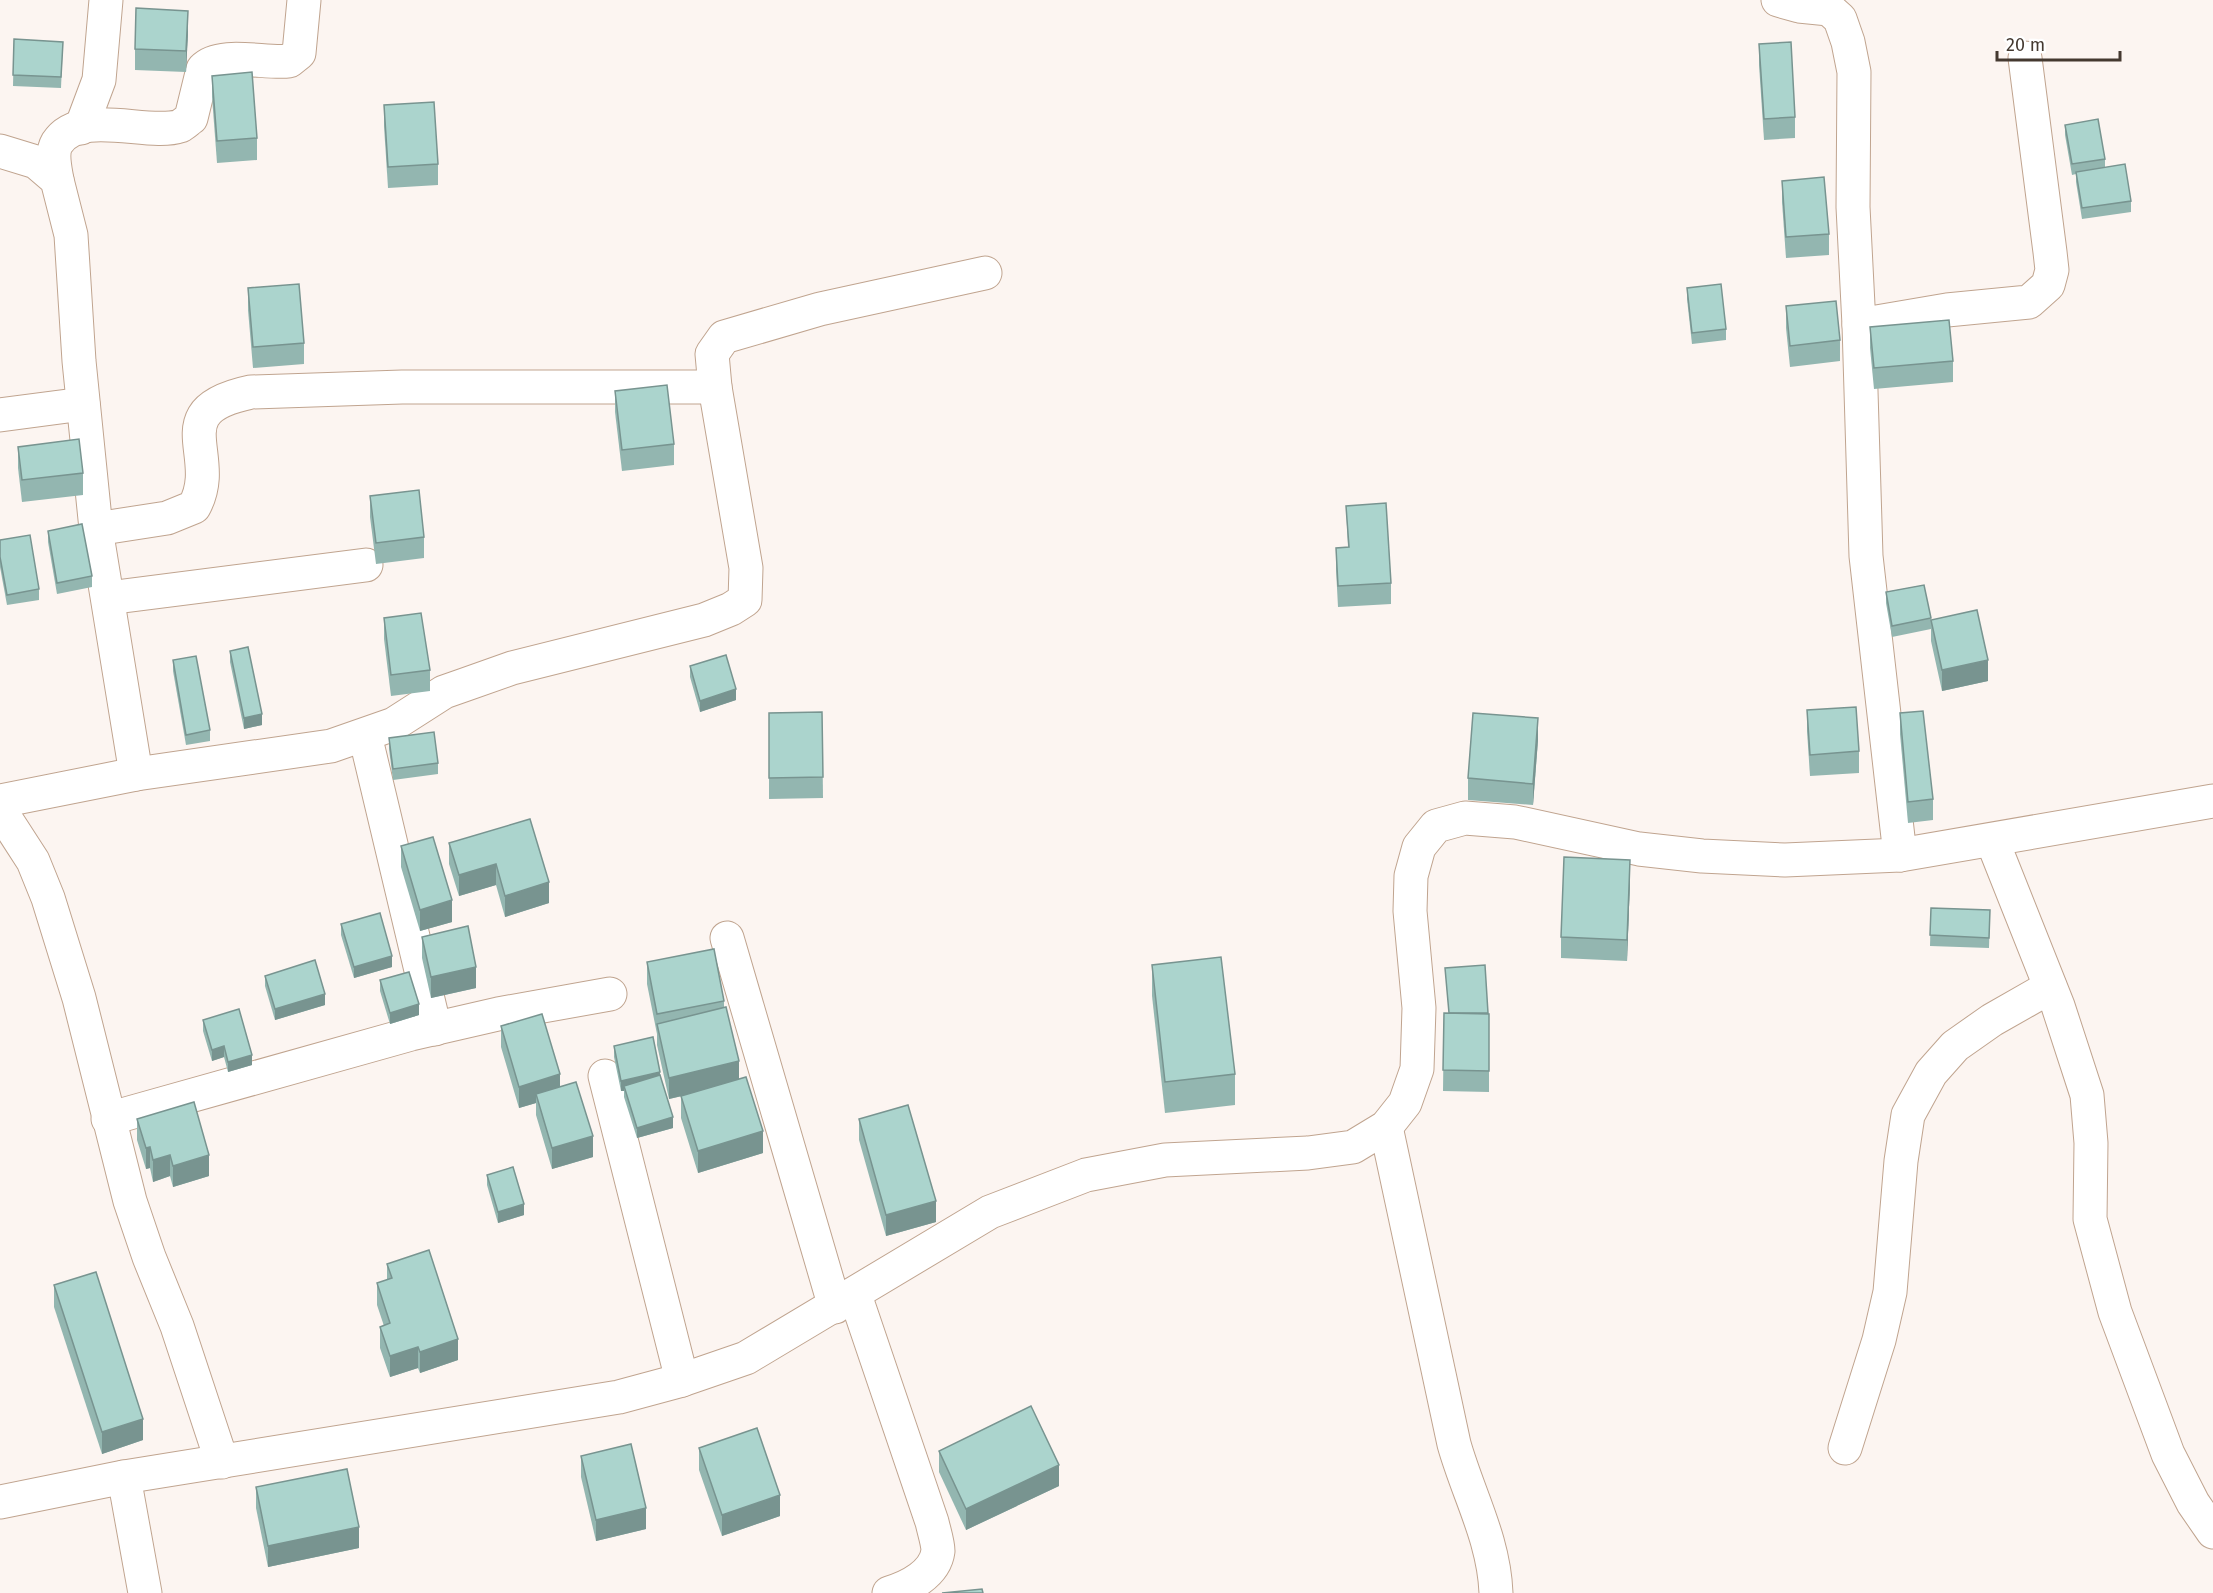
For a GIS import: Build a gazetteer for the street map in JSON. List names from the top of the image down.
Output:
{
  "scale_bar": "20 m"
}
